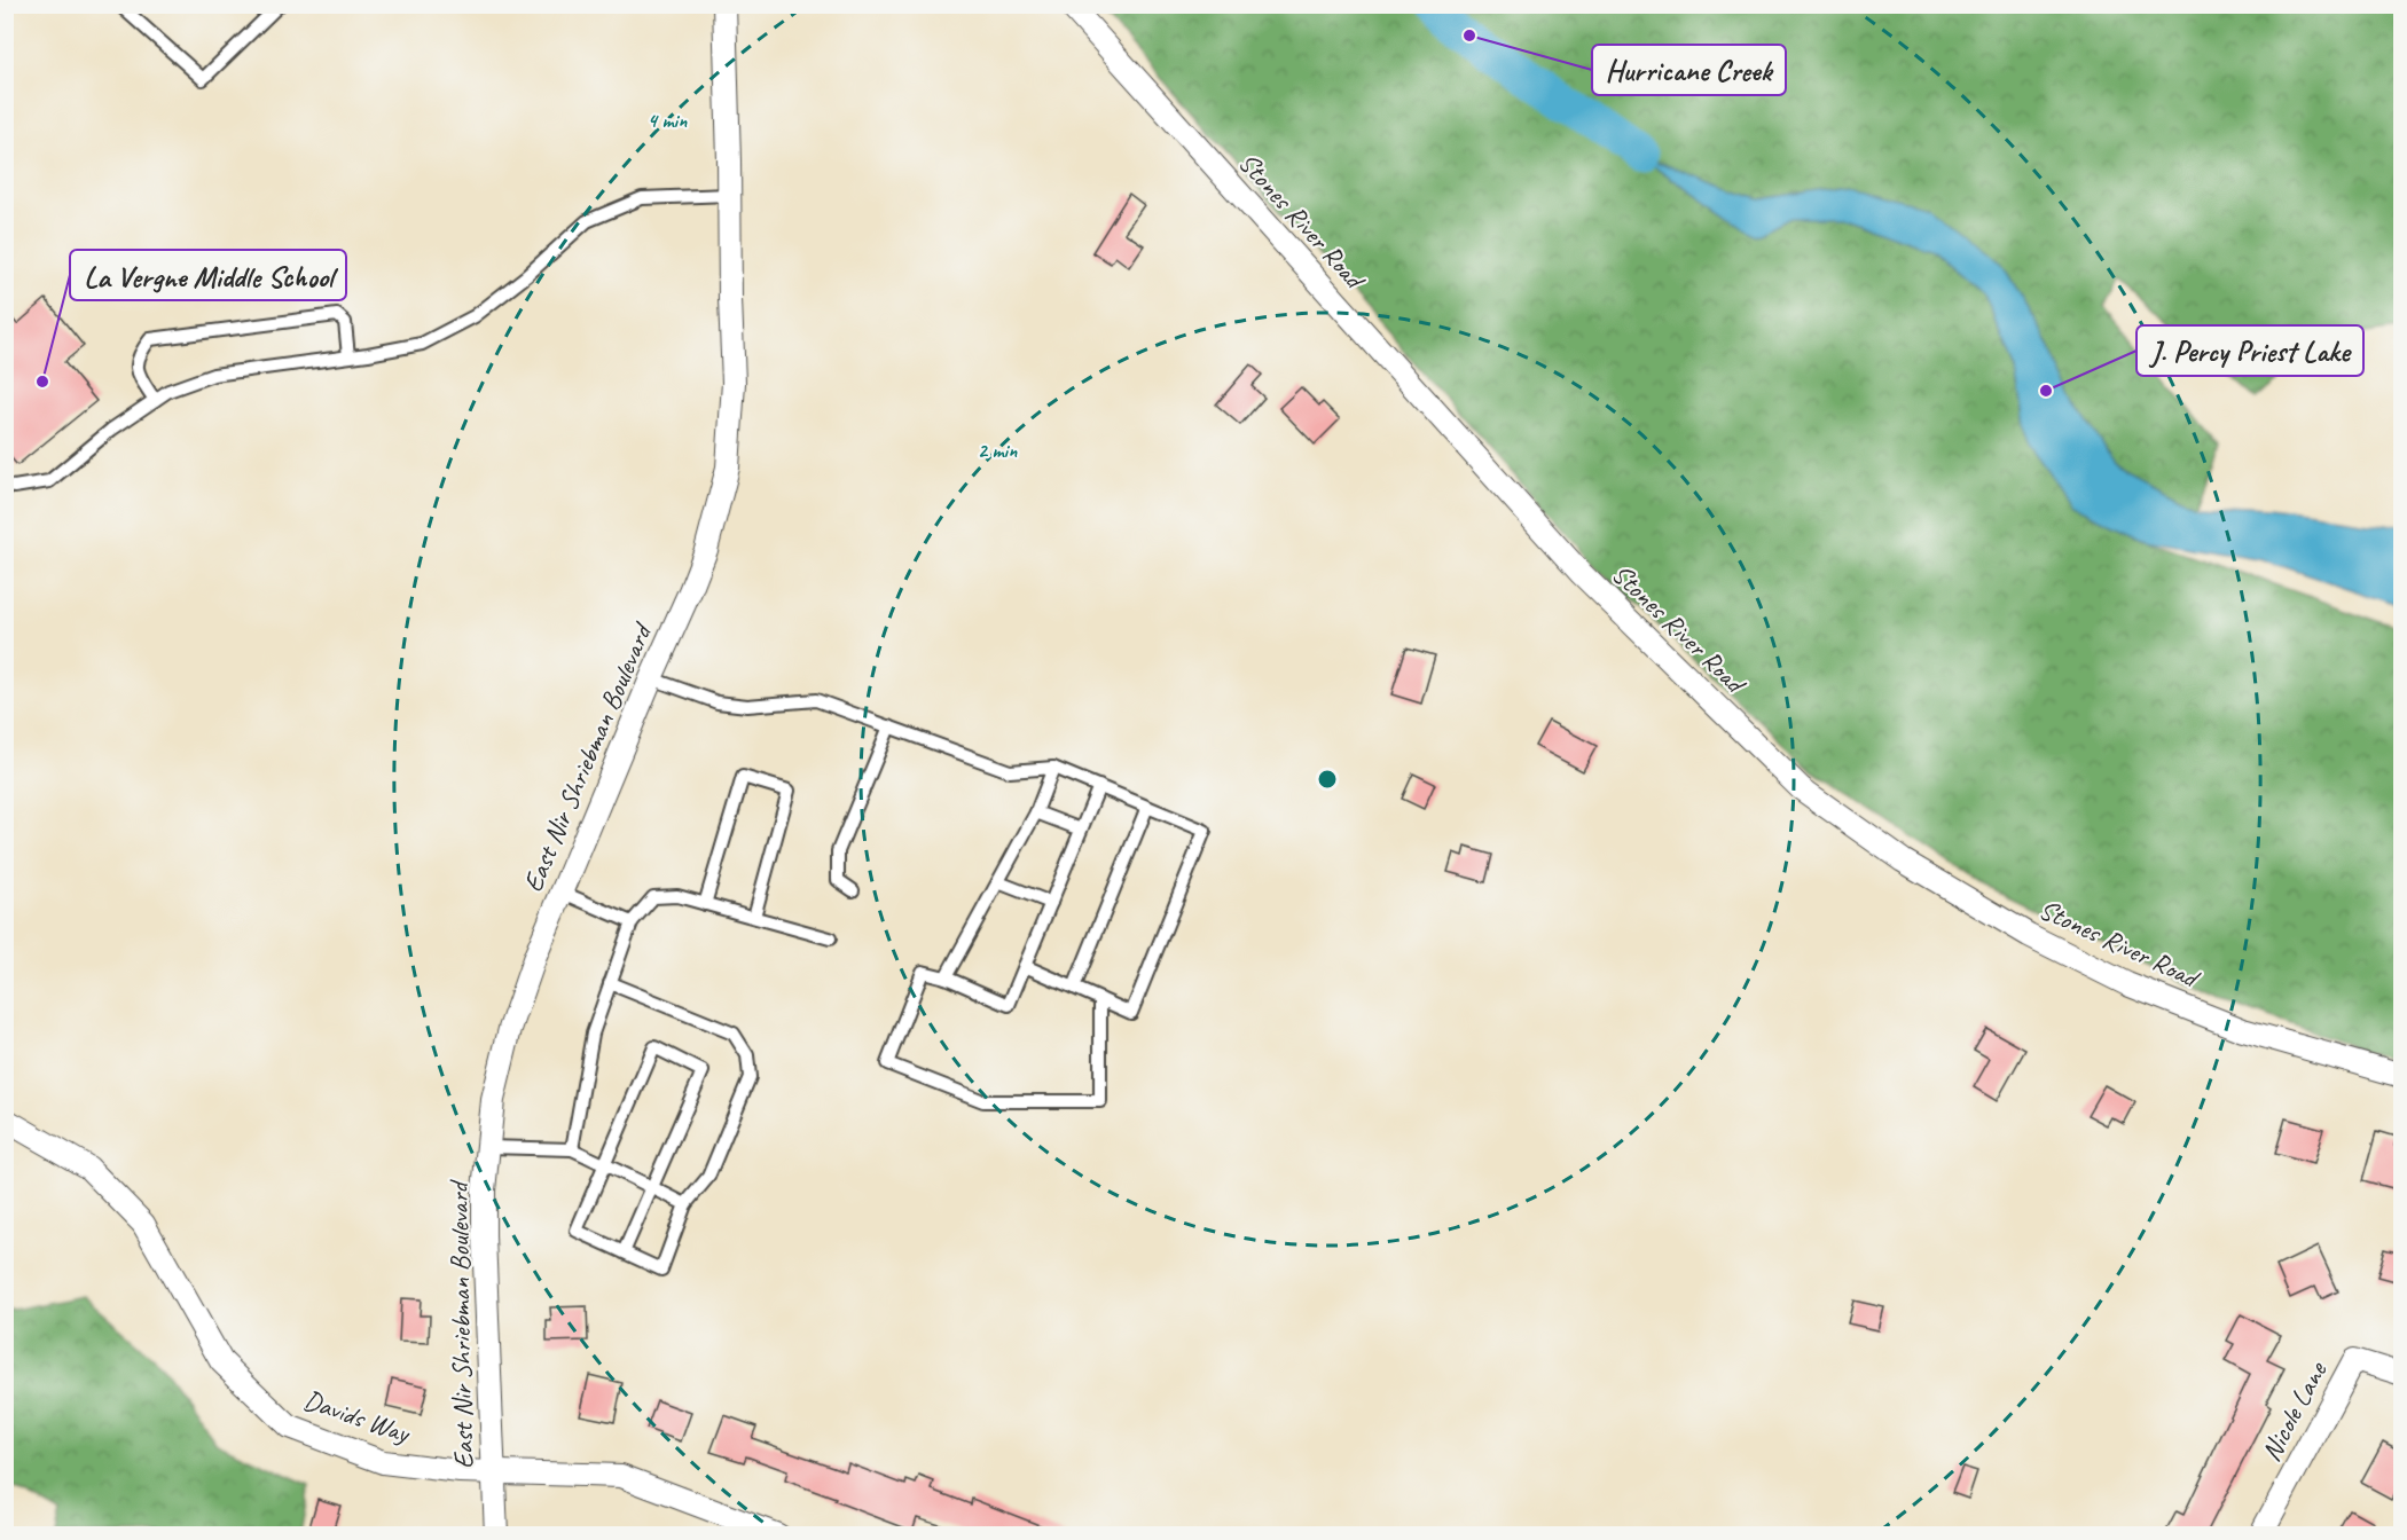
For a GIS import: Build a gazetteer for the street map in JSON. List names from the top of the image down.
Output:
{
  "streets": {
    "street": [
      "Stones River Road",
      "East Nir Shriebman Boulevard",
      "Nicole Lane",
      "Davids Way"
    ]
  },
  "crossings": [
    ["East Nir Shriebman Boulevard", "Davids Way"]
  ],
  "places": ["Hurricane Creek", "La Vergne Middle School", "J. Percy Priest Lake"],
  "rings": ["4 min", "2 min"]
}
